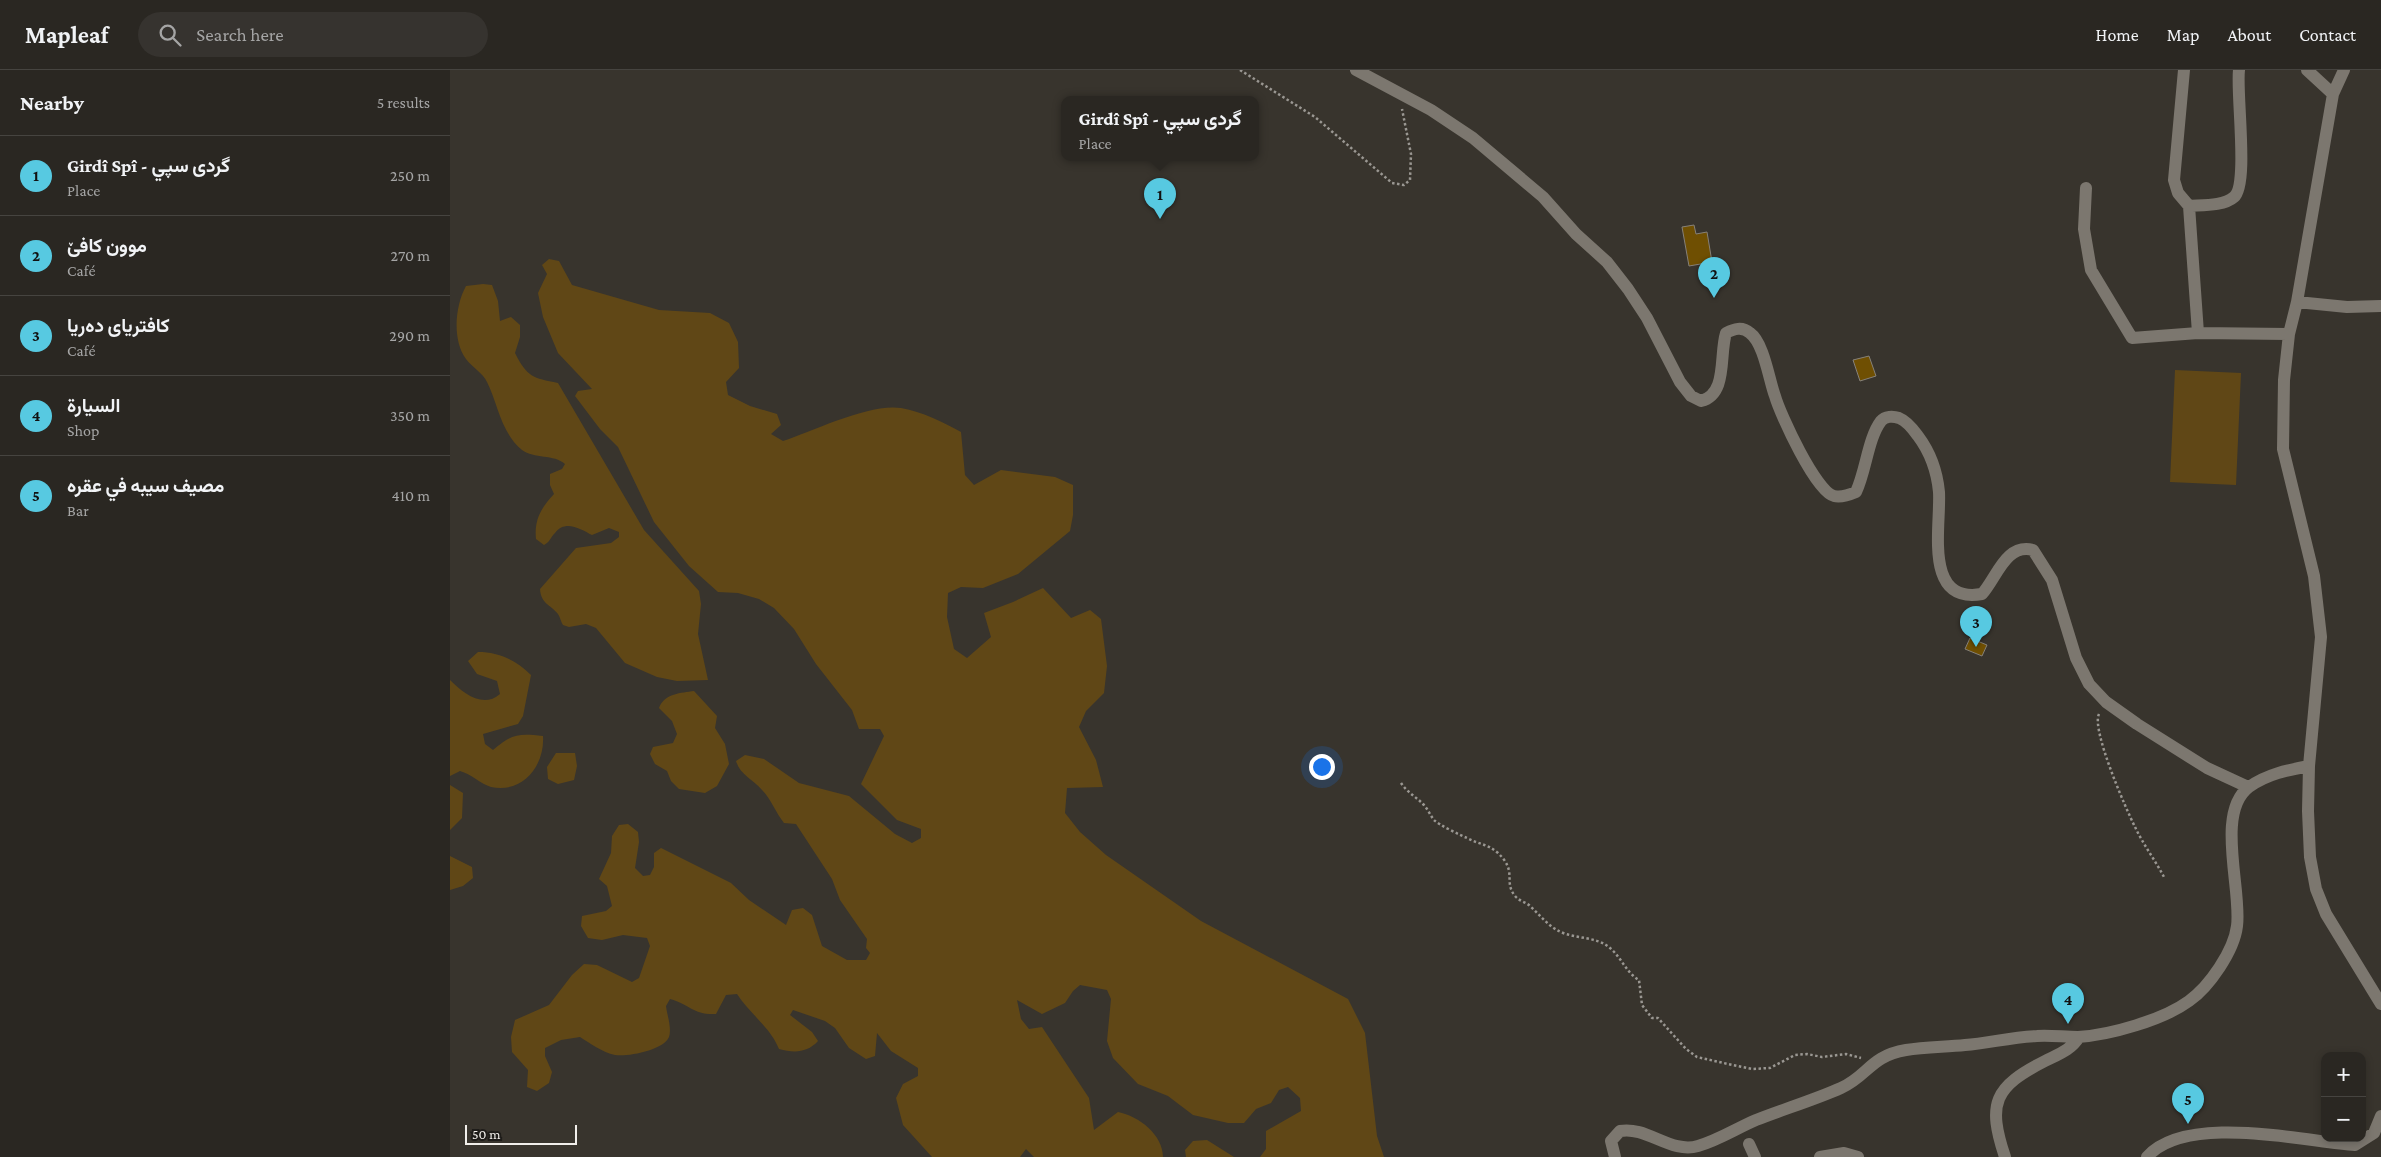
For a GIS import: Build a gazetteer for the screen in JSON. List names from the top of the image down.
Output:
{
  "scale_bar": "50 m",
  "page": {
    "header": "Mapleaf",
    "search": "Search here",
    "nav": [
      "Home",
      "Map",
      "About",
      "Contact"
    ],
    "heading": ["Nearby", "5 results"],
    "popup": ["Girdî Spî - گردی سپي", "Place"],
    "list": [
      {
        "mark": "1",
        "name": "Girdî Spî - گردی سپي",
        "note": "Place",
        "value": "250 m"
      },
      {
        "mark": "2",
        "name": "موون کافێ",
        "note": "Café",
        "value": "270 m"
      },
      {
        "mark": "3",
        "name": "کافتریای دەریا",
        "note": "Café",
        "value": "290 m"
      },
      {
        "mark": "4",
        "name": "السيارة",
        "note": "Shop",
        "value": "350 m"
      },
      {
        "mark": "5",
        "name": "مصيف سيبه في عقره",
        "note": "Bar",
        "value": "410 m"
      }
    ],
    "pins": [
      "1",
      "2",
      "3",
      "4",
      "5"
    ],
    "map_buttons": ["+", "−"],
    "scale": "50 m"
  }
}
